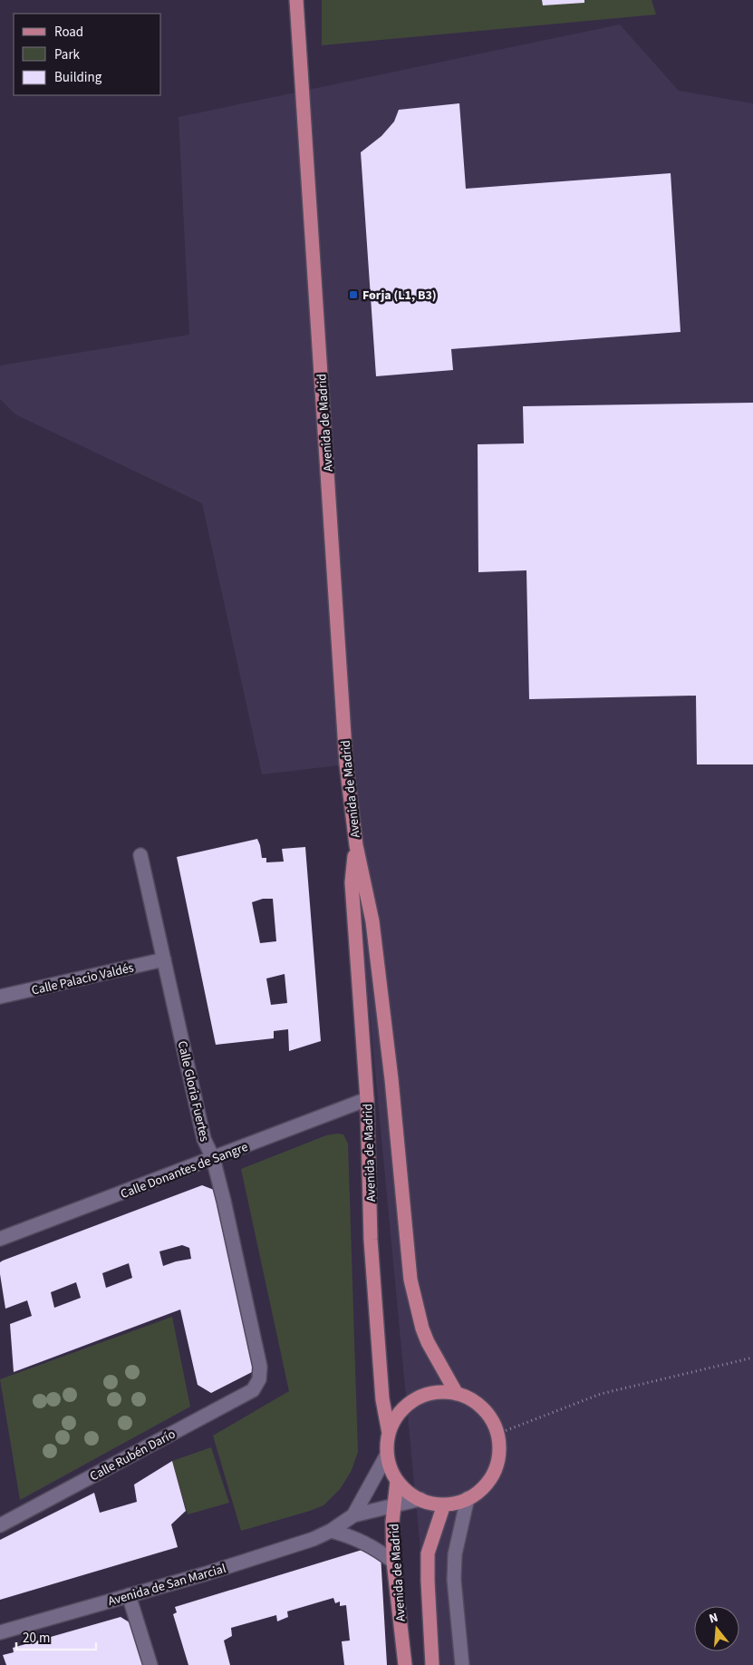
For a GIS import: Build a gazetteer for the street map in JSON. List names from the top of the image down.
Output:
{
  "streets": {
    "main road": ["Avenida de Madrid"],
    "street": [
      "Calle Palacio Valdés",
      "Calle Gloria Fuertes",
      "Calle Donantes de Sangre",
      "Calle Rubén Darío",
      "Avenida de San Marcial"
    ]
  },
  "crossings": [
    ["Avenida de Madrid", "Calle Donantes de Sangre"],
    ["Avenida de Madrid", "Avenida de San Marcial"],
    ["Calle Palacio Valdés", "Calle Gloria Fuertes"],
    ["Calle Gloria Fuertes", "Calle Donantes de Sangre"],
    ["Calle Gloria Fuertes", "Calle Rubén Darío"]
  ],
  "places": {
    "transit": ["Forja (L1, B3)"]
  },
  "legend": ["Road", "Park", "Building"],
  "scale_bar": "20 m",
  "north": "top"
}
